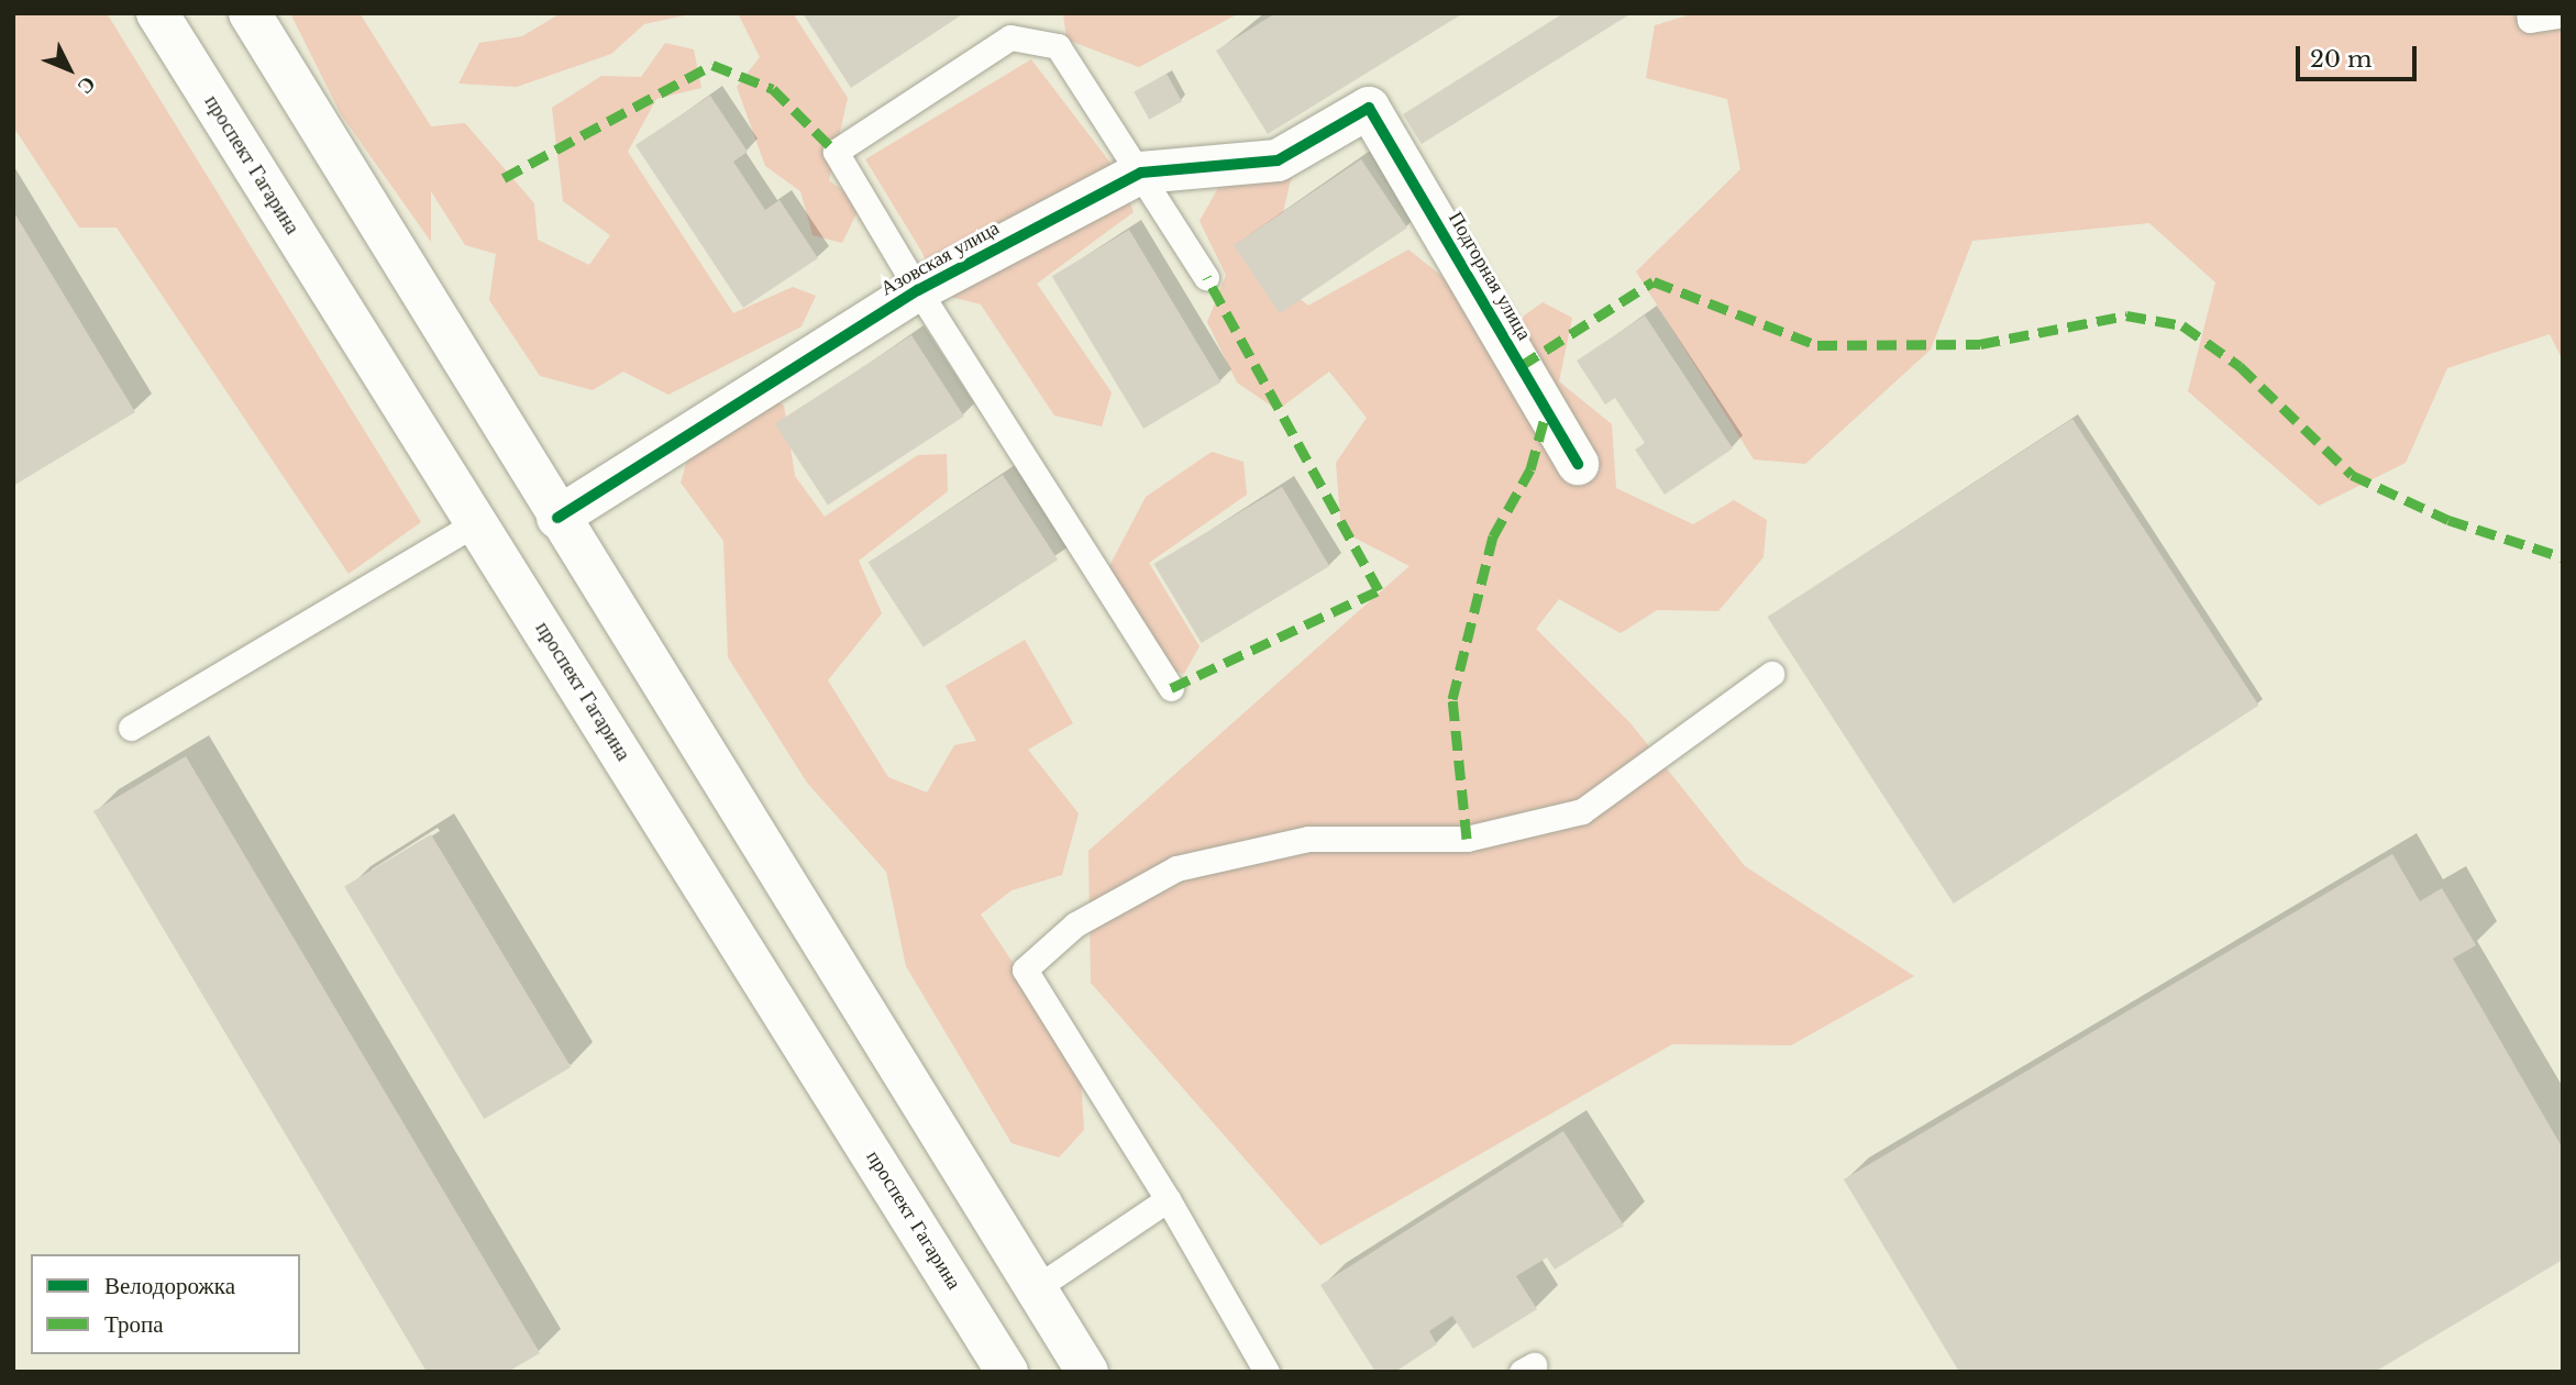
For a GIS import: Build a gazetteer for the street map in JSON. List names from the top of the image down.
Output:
{
  "streets": {
    "main road": ["проспект Гагарина", "Азовская улица", "Подгорная улица"]
  },
  "crossings": [
    ["Азовская улица", "Подгорная улица"]
  ],
  "legend": ["Велодорожка", "Тропа"],
  "scale_bar": "20 m",
  "north": "bottom right"
}
